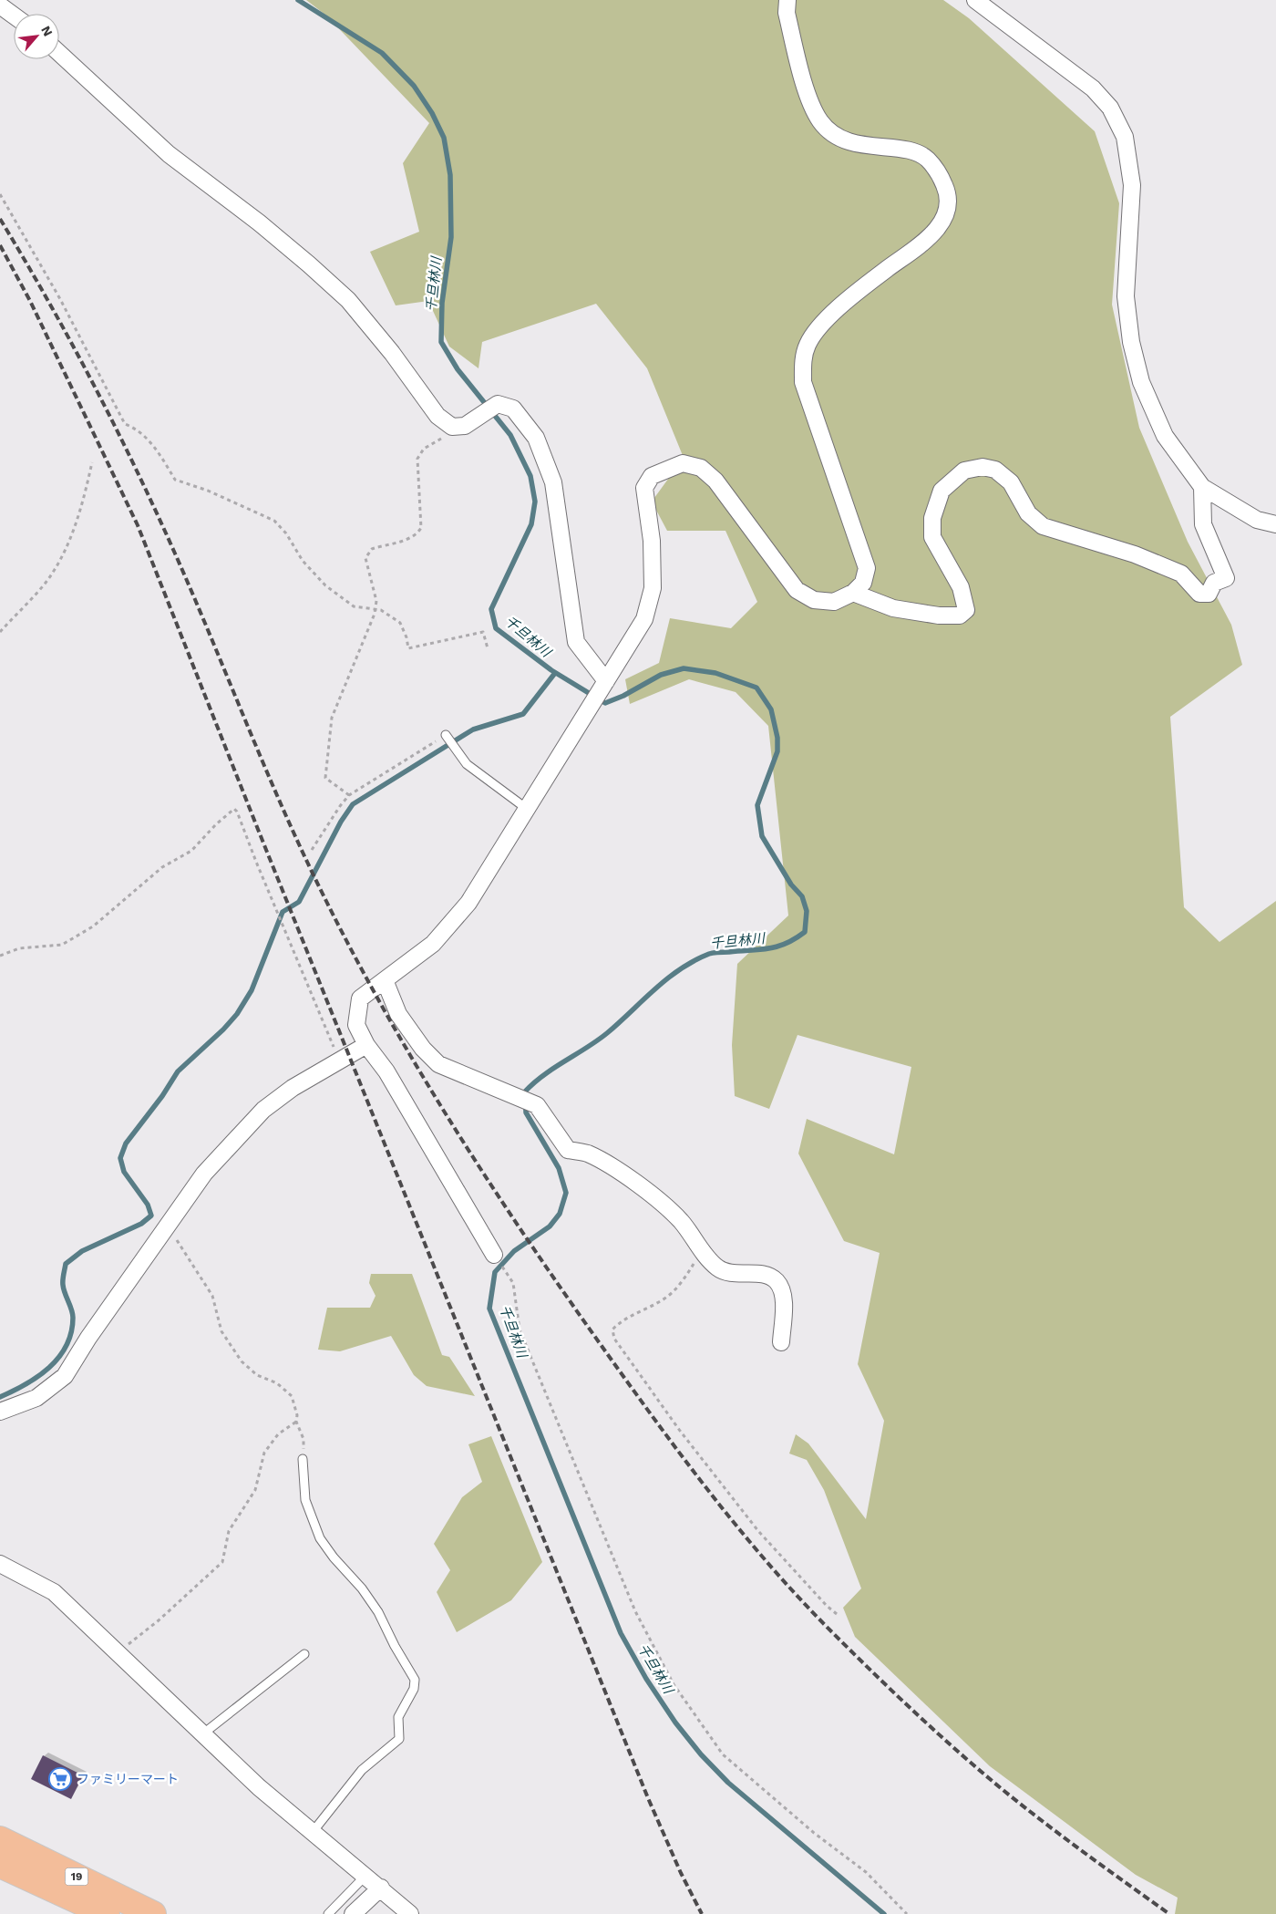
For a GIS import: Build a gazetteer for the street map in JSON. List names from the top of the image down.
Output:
{
  "streets": {
    "highway": ["19"]
  },
  "water": ["千旦林川"],
  "places": {
    "supermarket": ["ファミリーマート"]
  },
  "north": "top right"
}
